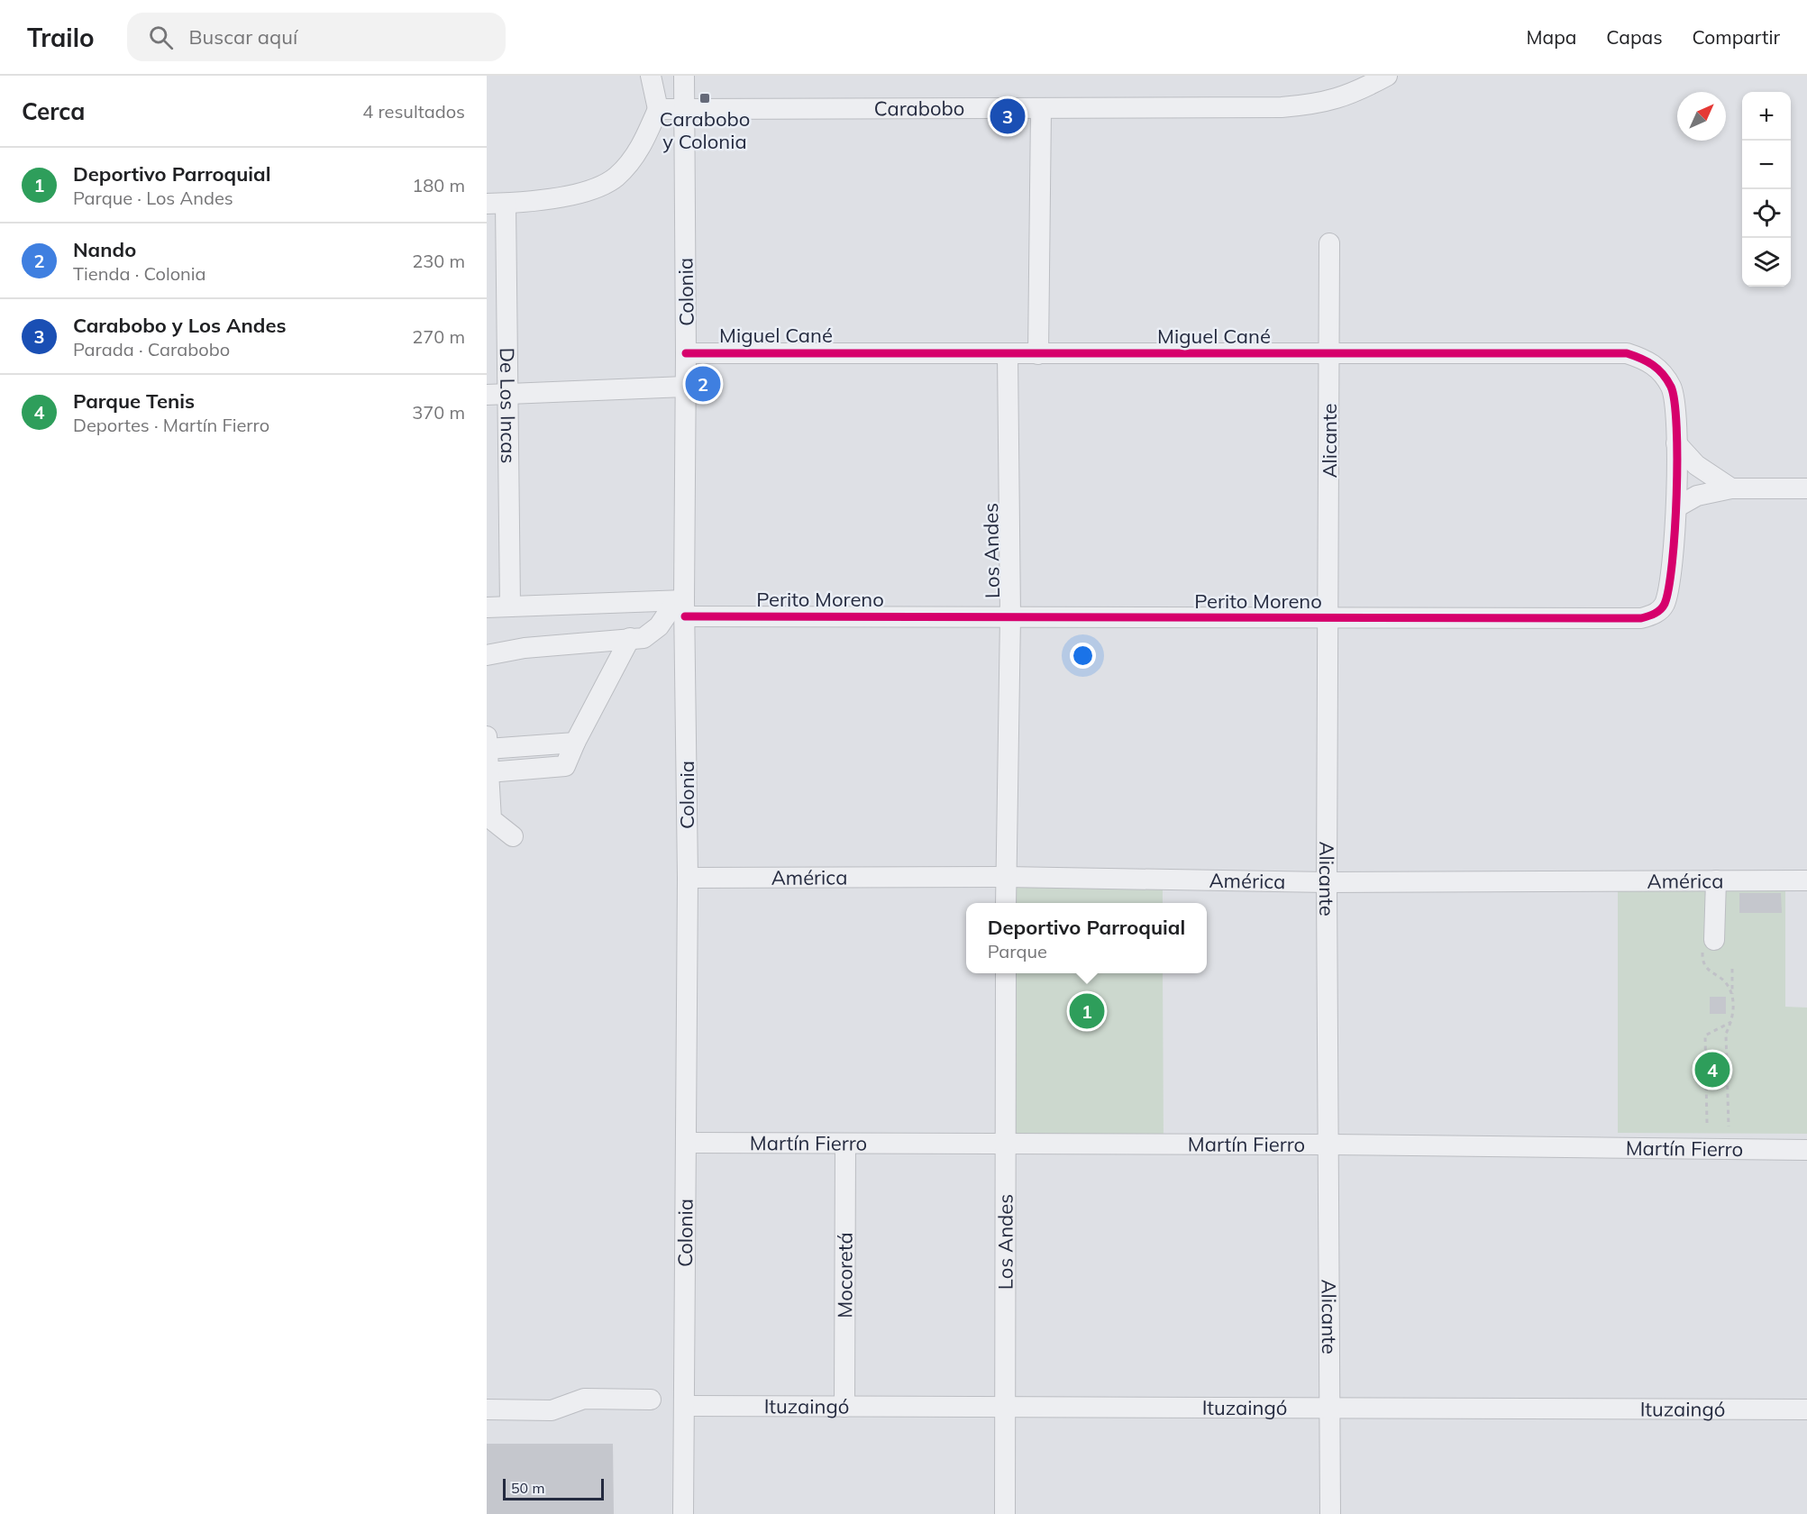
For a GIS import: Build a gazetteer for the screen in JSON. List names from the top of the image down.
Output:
{
  "streets": {
    "street": [
      "Carabobo",
      "Colonia",
      "Miguel Cané",
      "De Los Incas",
      "Alicante",
      "Los Andes",
      "Perito Moreno",
      "América",
      "Martín Fierro",
      "Mocoretá",
      "Ituzaingó"
    ]
  },
  "crossings": [
    ["Carabobo", "Colonia"],
    ["Colonia", "Miguel Cané"],
    ["Colonia", "Perito Moreno"],
    ["Colonia", "América"],
    ["Colonia", "Martín Fierro"],
    ["Colonia", "Ituzaingó"],
    ["Miguel Cané", "Alicante"],
    ["Miguel Cané", "Los Andes"],
    ["Miguel Cané", "Perito Moreno"],
    ["De Los Incas", "Perito Moreno"],
    ["Alicante", "Perito Moreno"],
    ["Alicante", "América"],
    ["Alicante", "Martín Fierro"],
    ["Alicante", "Ituzaingó"],
    ["Los Andes", "Perito Moreno"],
    ["Los Andes", "América"],
    ["Los Andes", "Martín Fierro"],
    ["Los Andes", "Ituzaingó"],
    ["Martín Fierro", "Mocoretá"],
    ["Mocoretá", "Ituzaingó"]
  ],
  "places": {
    "transit": ["Carabobo y Colonia"]
  },
  "scale_bar": "50 m",
  "north": "top right",
  "page": {
    "header": "Trailo",
    "search": "Buscar aquí",
    "nav": ["Mapa", "Capas", "Compartir"],
    "heading": ["Cerca", "4 resultados"],
    "map_buttons": ["+", "−"],
    "pins": [
      "3",
      "2",
      "1",
      "4"
    ],
    "list": [
      {
        "mark": "1",
        "name": "Deportivo Parroquial",
        "note": "Parque · Los Andes",
        "value": "180 m"
      },
      {
        "mark": "2",
        "name": "Nando",
        "note": "Tienda · Colonia",
        "value": "230 m"
      },
      {
        "mark": "3",
        "name": "Carabobo y Los Andes",
        "note": "Parada · Carabobo",
        "value": "270 m"
      },
      {
        "mark": "4",
        "name": "Parque Tenis",
        "note": "Deportes · Martín Fierro",
        "value": "370 m"
      }
    ],
    "popup": ["Deportivo Parroquial", "Parque"],
    "scale": "50 m"
  }
}
